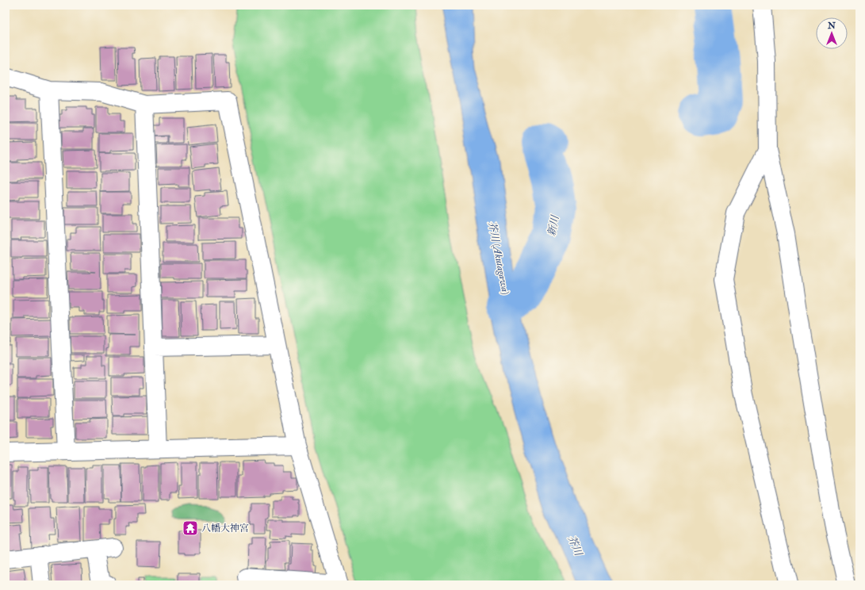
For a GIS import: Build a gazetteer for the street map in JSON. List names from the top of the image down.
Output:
{
  "water": ["新川", "芥川 (Akutagawa)", "芥川"],
  "places": {
    "temple": ["八幡大神宮"]
  },
  "north": "top"
}
